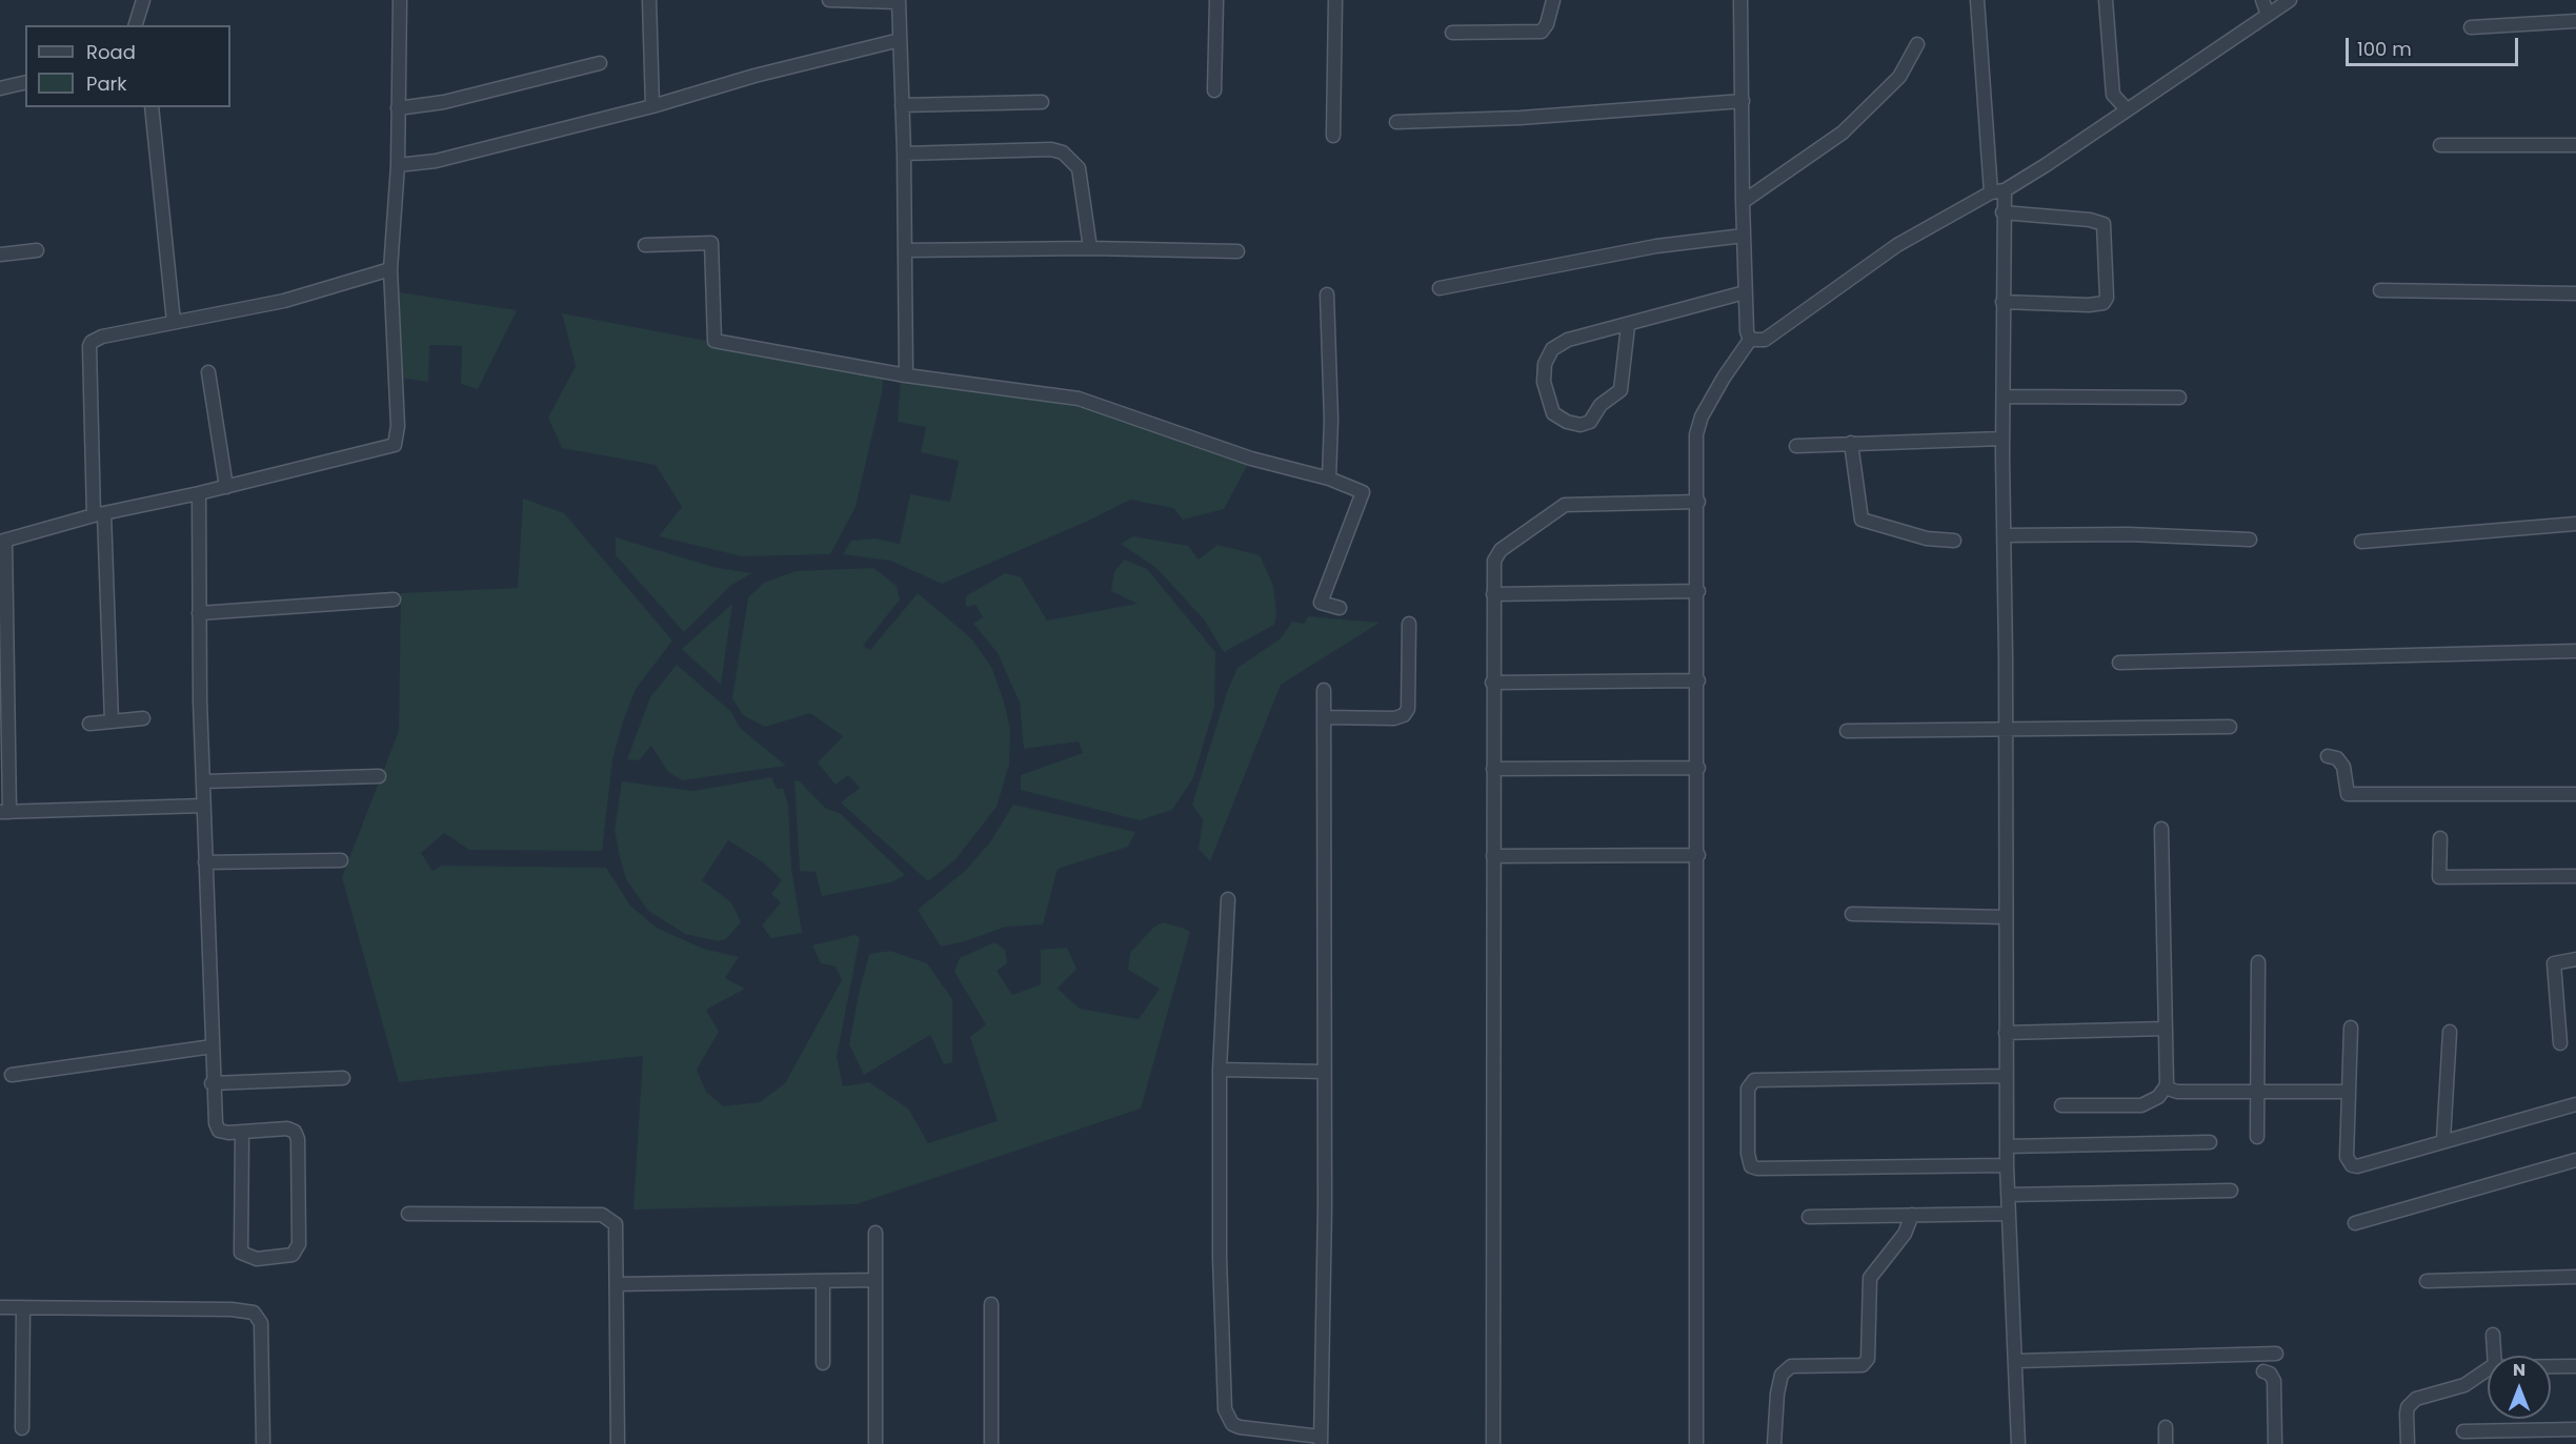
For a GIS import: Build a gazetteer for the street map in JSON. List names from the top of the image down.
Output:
{
  "legend": ["Road", "Park"],
  "scale_bar": "100 m",
  "north": "top"
}
